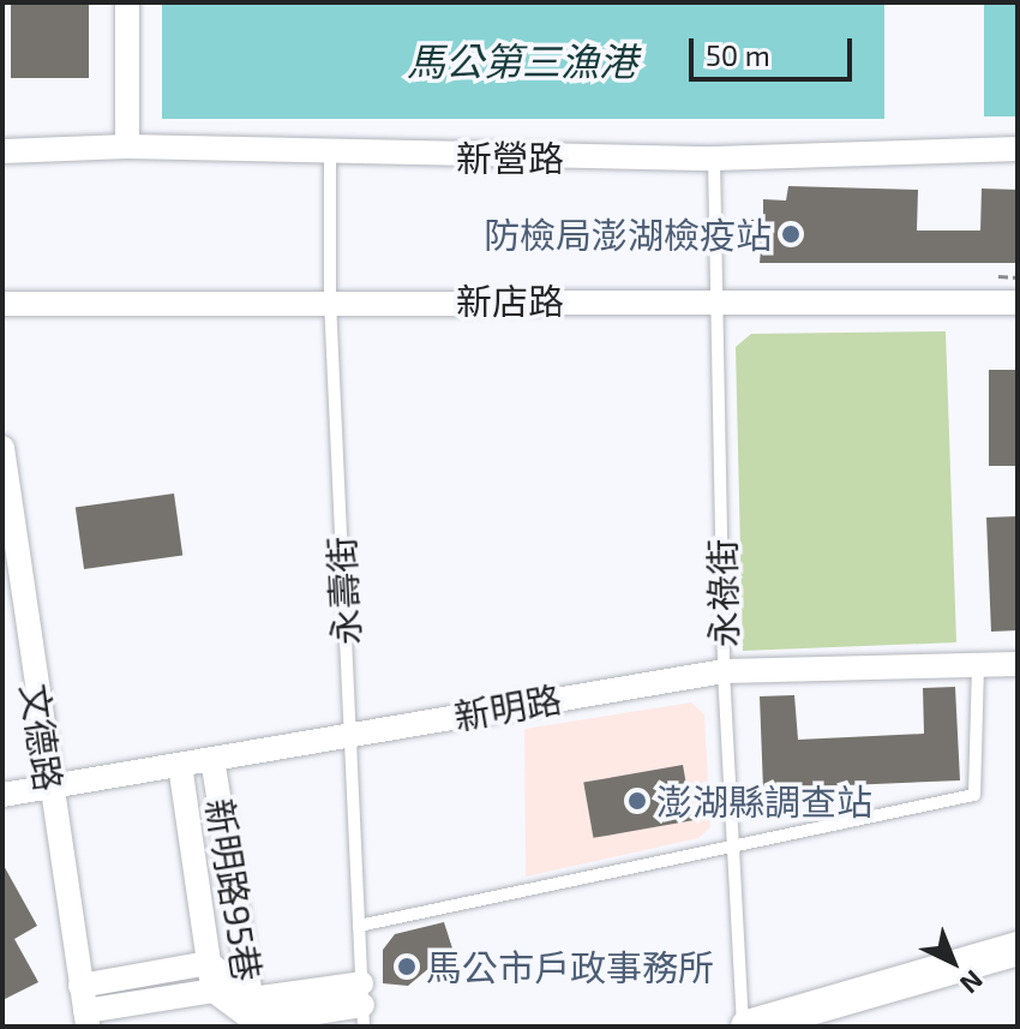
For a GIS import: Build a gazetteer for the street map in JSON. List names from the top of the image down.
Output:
{
  "streets": {
    "street": [
      "新營路",
      "新店路",
      "新明路",
      "文德路",
      "新明路95巷"
    ],
    "lane": ["永壽街", "永祿街"]
  },
  "crossings": [
    ["新營路", "永壽街"],
    ["新營路", "永祿街"],
    ["新店路", "永壽街"],
    ["新店路", "永祿街"],
    ["永壽街", "新明路"],
    ["永祿街", "新明路"],
    ["新明路", "文德路"],
    ["新明路", "新明路95巷"]
  ],
  "water": ["馬公第三漁港"],
  "places": ["防檢局澎湖檢疫站", "澎湖縣調查站", "馬公市戶政事務所"],
  "scale_bar": "50 m",
  "north": "bottom right"
}
